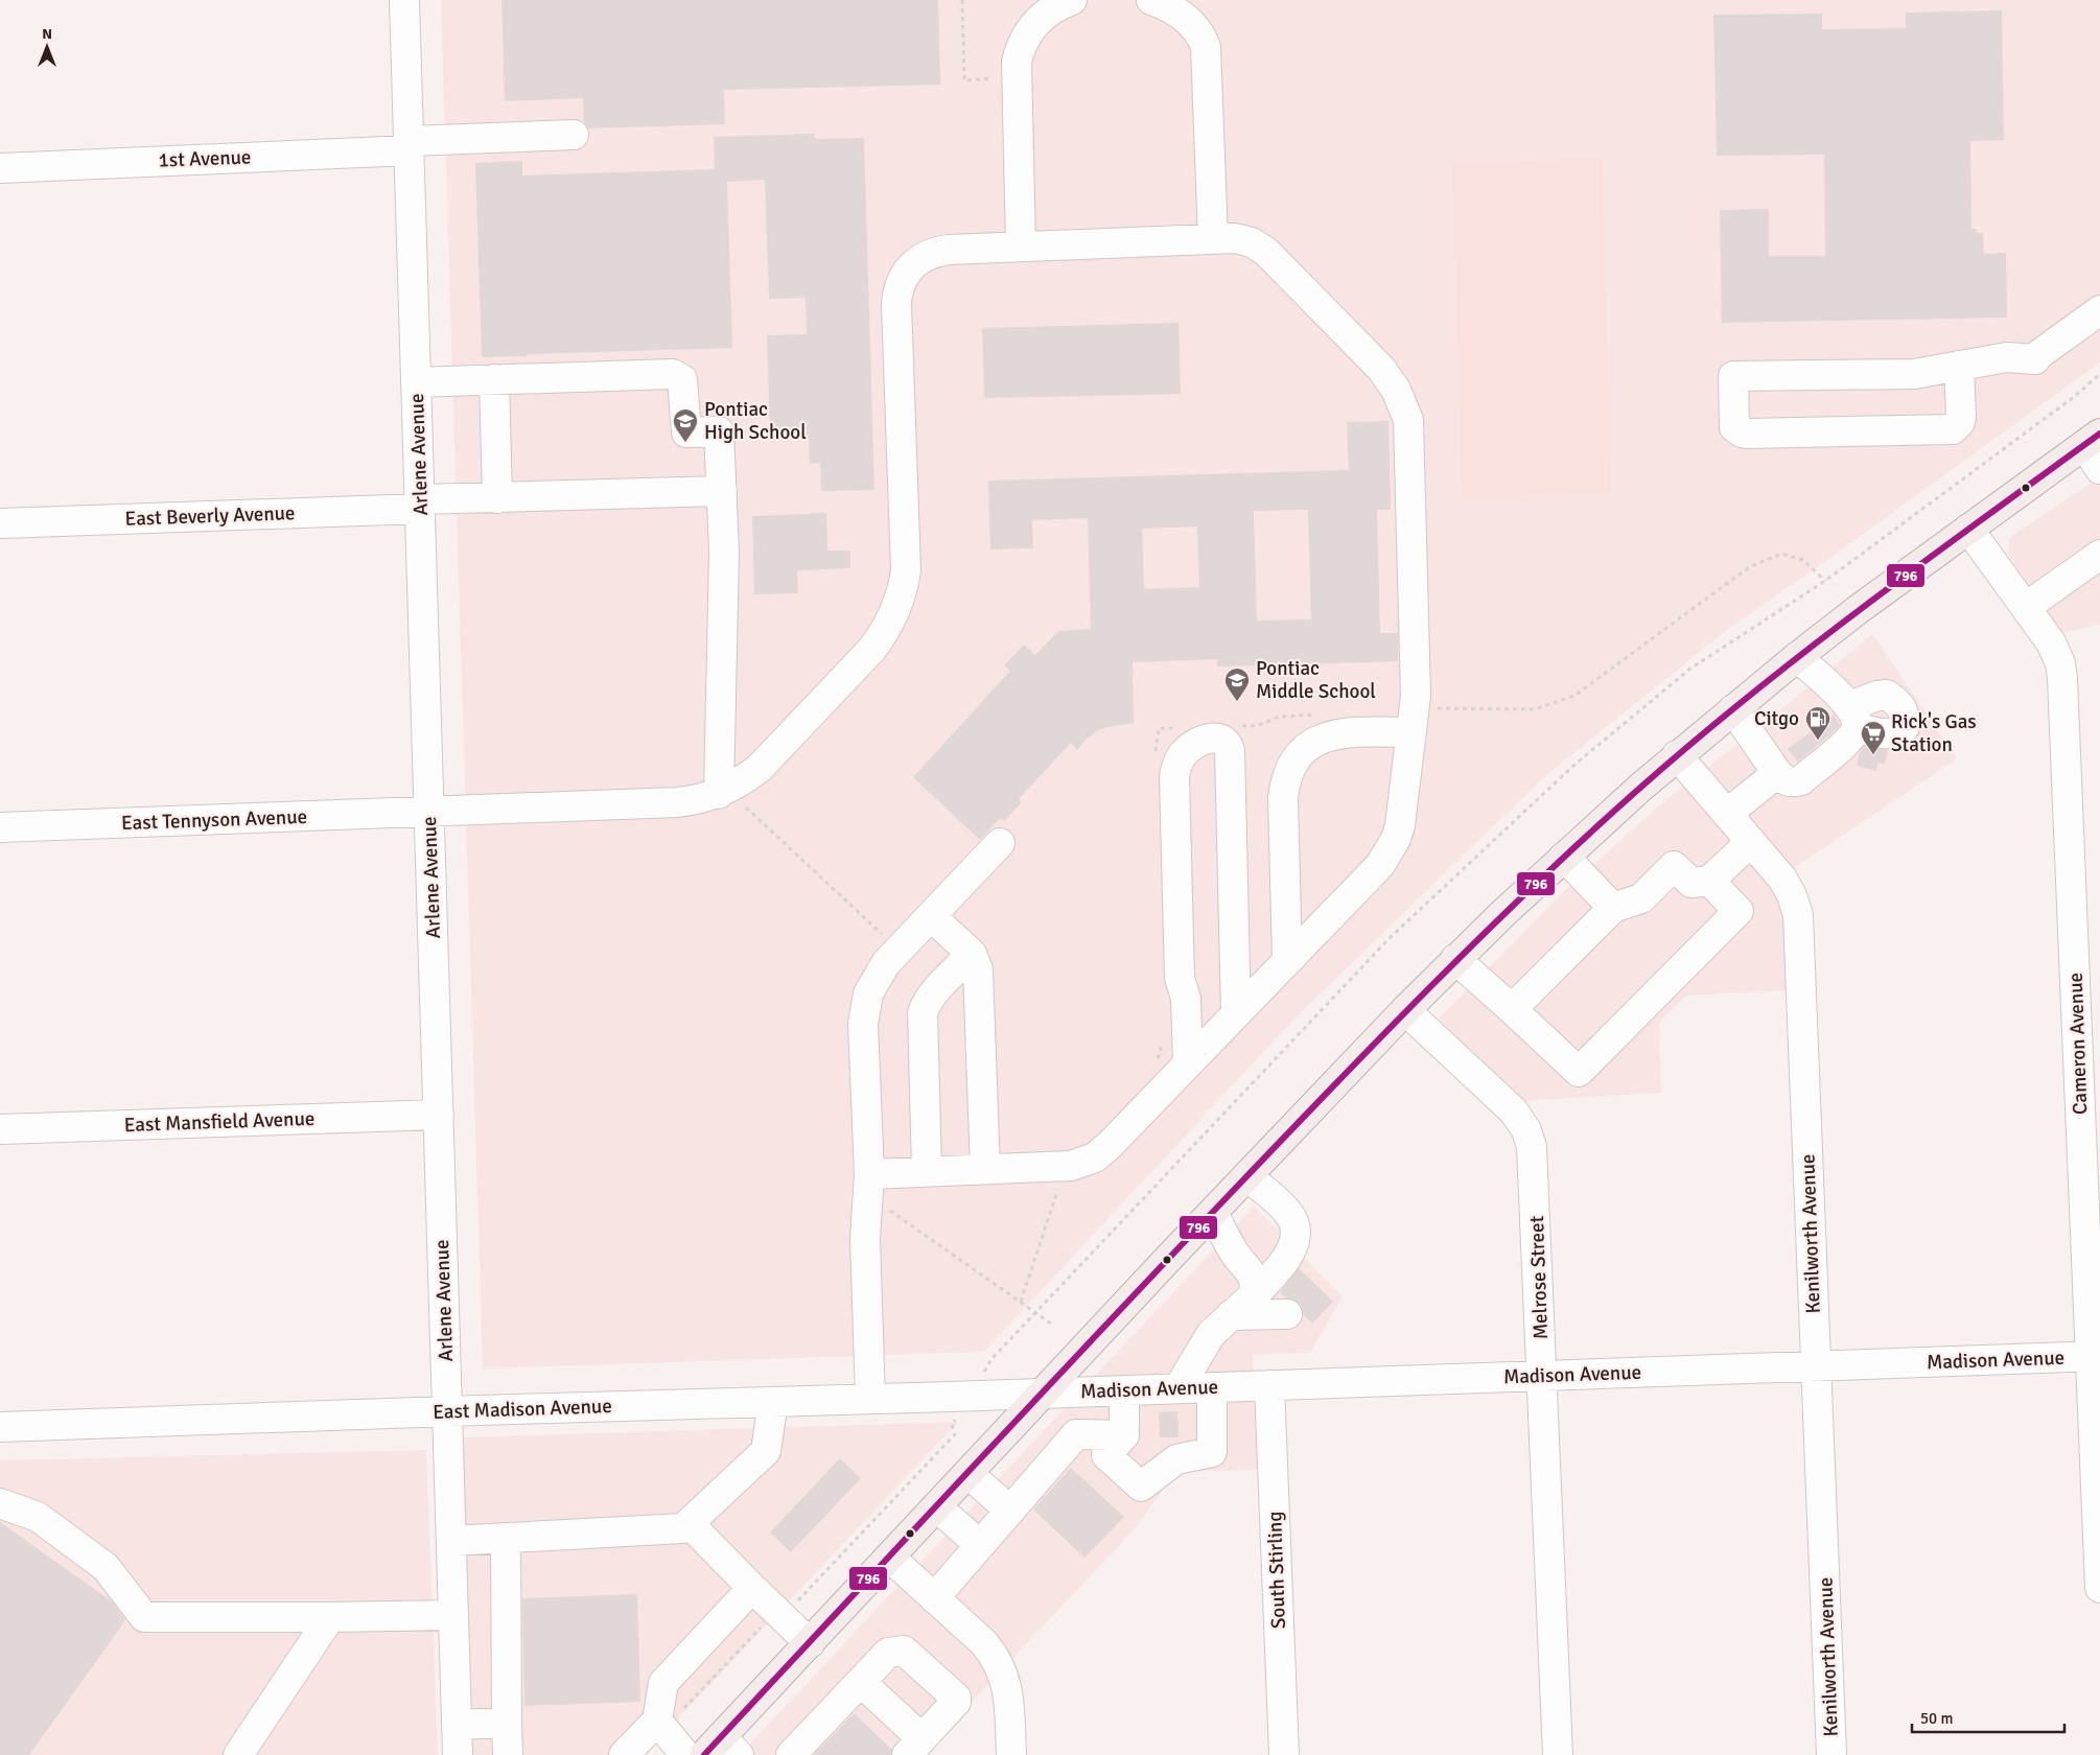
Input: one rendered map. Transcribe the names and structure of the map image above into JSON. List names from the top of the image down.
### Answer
{
  "streets": {
    "street": [
      "1st Avenue",
      "Arlene Avenue",
      "East Beverly Avenue",
      "East Tennyson Avenue",
      "Cameron Avenue",
      "East Mansfield Avenue",
      "Kenilworth Avenue",
      "Melrose Street",
      "Madison Avenue",
      "East Madison Avenue",
      "South Stirling"
    ]
  },
  "crossings": [
    ["1st Avenue", "Arlene Avenue"],
    ["Arlene Avenue", "East Beverly Avenue"],
    ["Arlene Avenue", "East Tennyson Avenue"],
    ["Arlene Avenue", "East Mansfield Avenue"],
    ["Arlene Avenue", "East Madison Avenue"],
    ["Cameron Avenue", "Madison Avenue"],
    ["Kenilworth Avenue", "Madison Avenue"],
    ["Melrose Street", "Madison Avenue"],
    ["Madison Avenue", "East Madison Avenue"],
    ["Madison Avenue", "South Stirling"]
  ],
  "places": {
    "school or university": ["Pontiac High School", "Pontiac Middle School"],
    "fuel station": ["Citgo"],
    "supermarket": ["Rick's Gas Station"]
  },
  "lines": ["transit line 796"],
  "scale_bar": "50 m",
  "north": "top"
}
